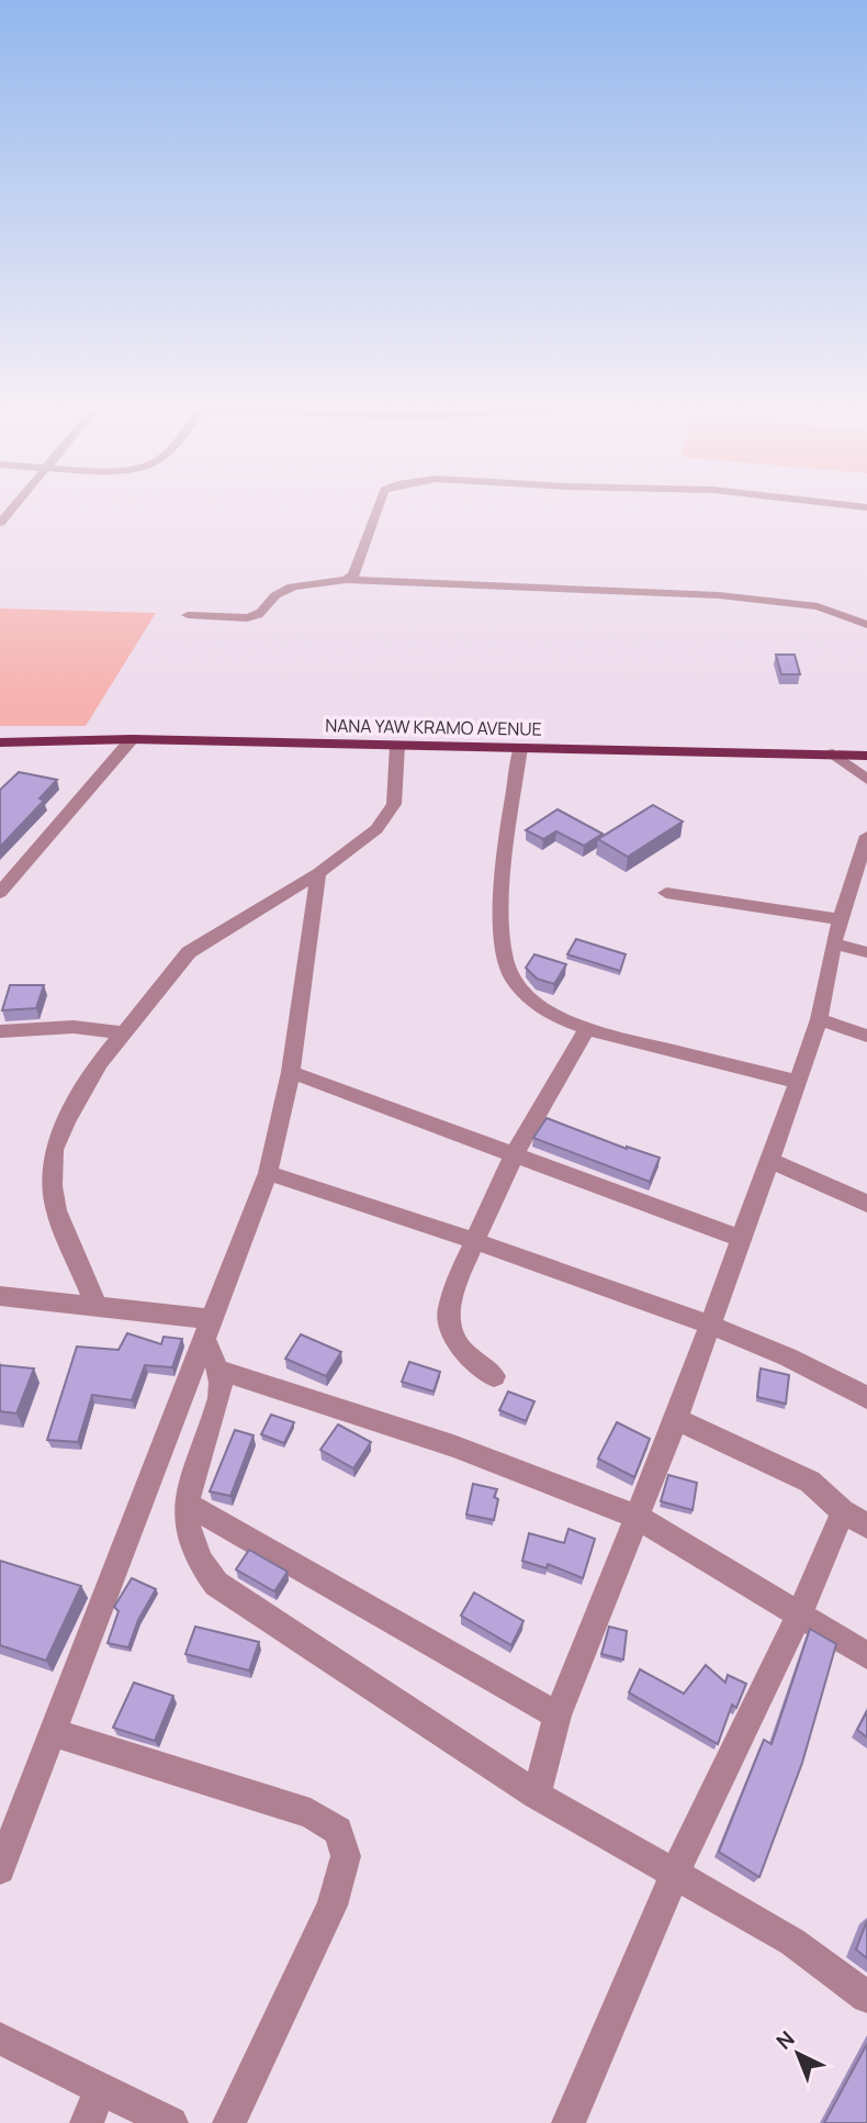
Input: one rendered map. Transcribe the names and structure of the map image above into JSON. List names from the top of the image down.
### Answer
{
  "streets": {
    "main road": ["NANA YAW KRAMO AVENUE"]
  },
  "north": "top left"
}
